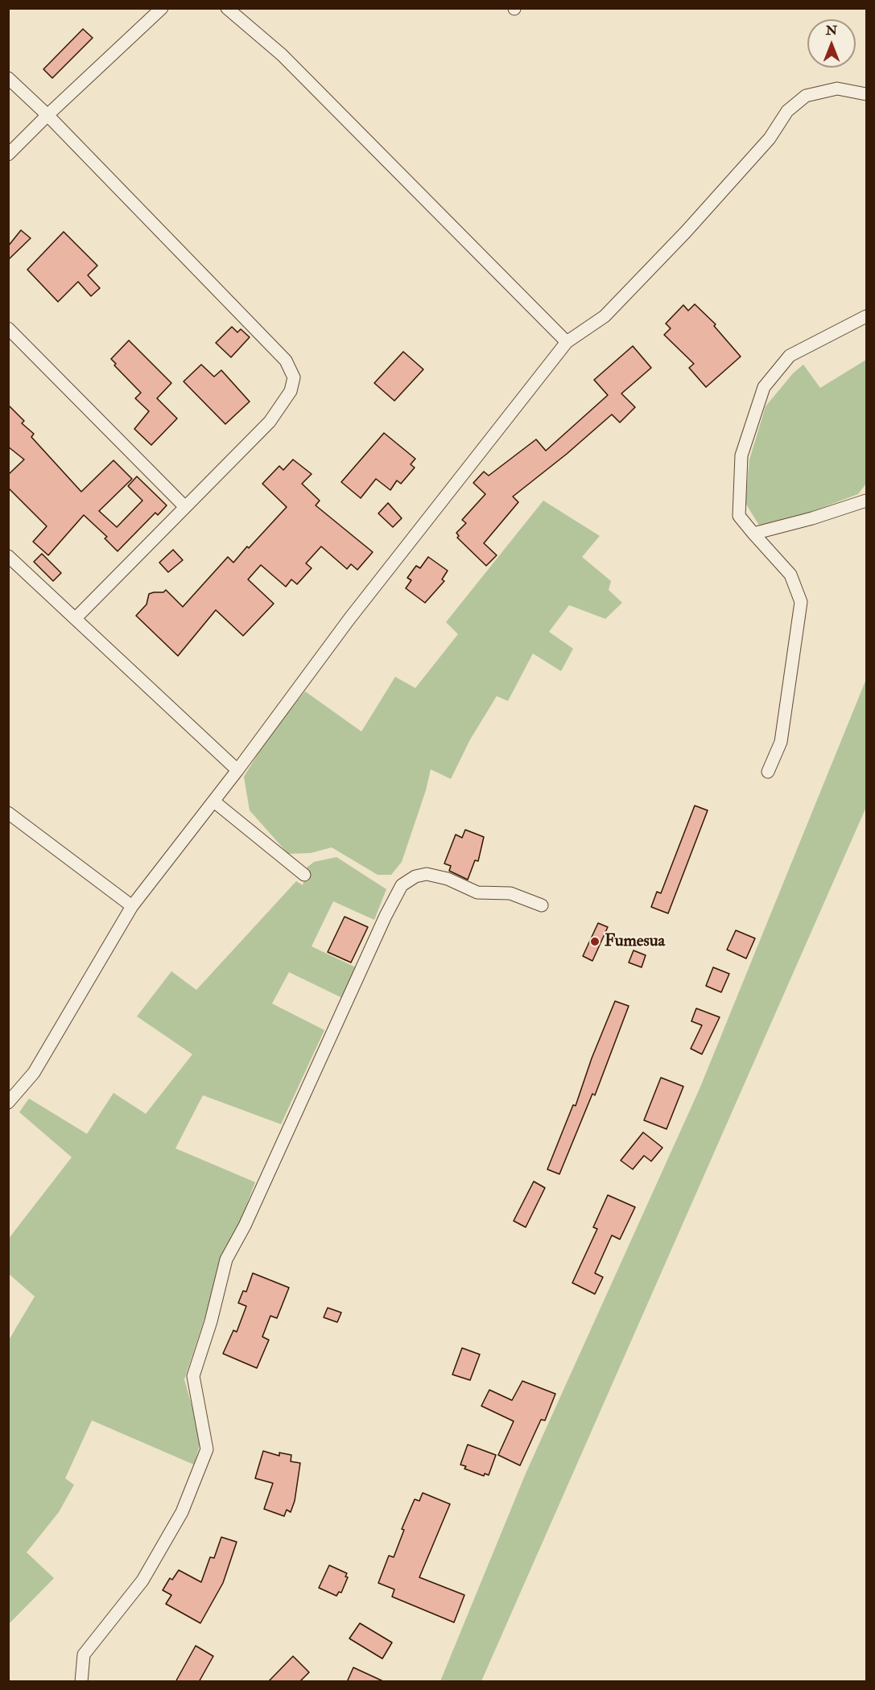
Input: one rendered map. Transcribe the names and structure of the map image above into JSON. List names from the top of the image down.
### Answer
{
  "places": ["Fumesua"],
  "north": "top"
}
